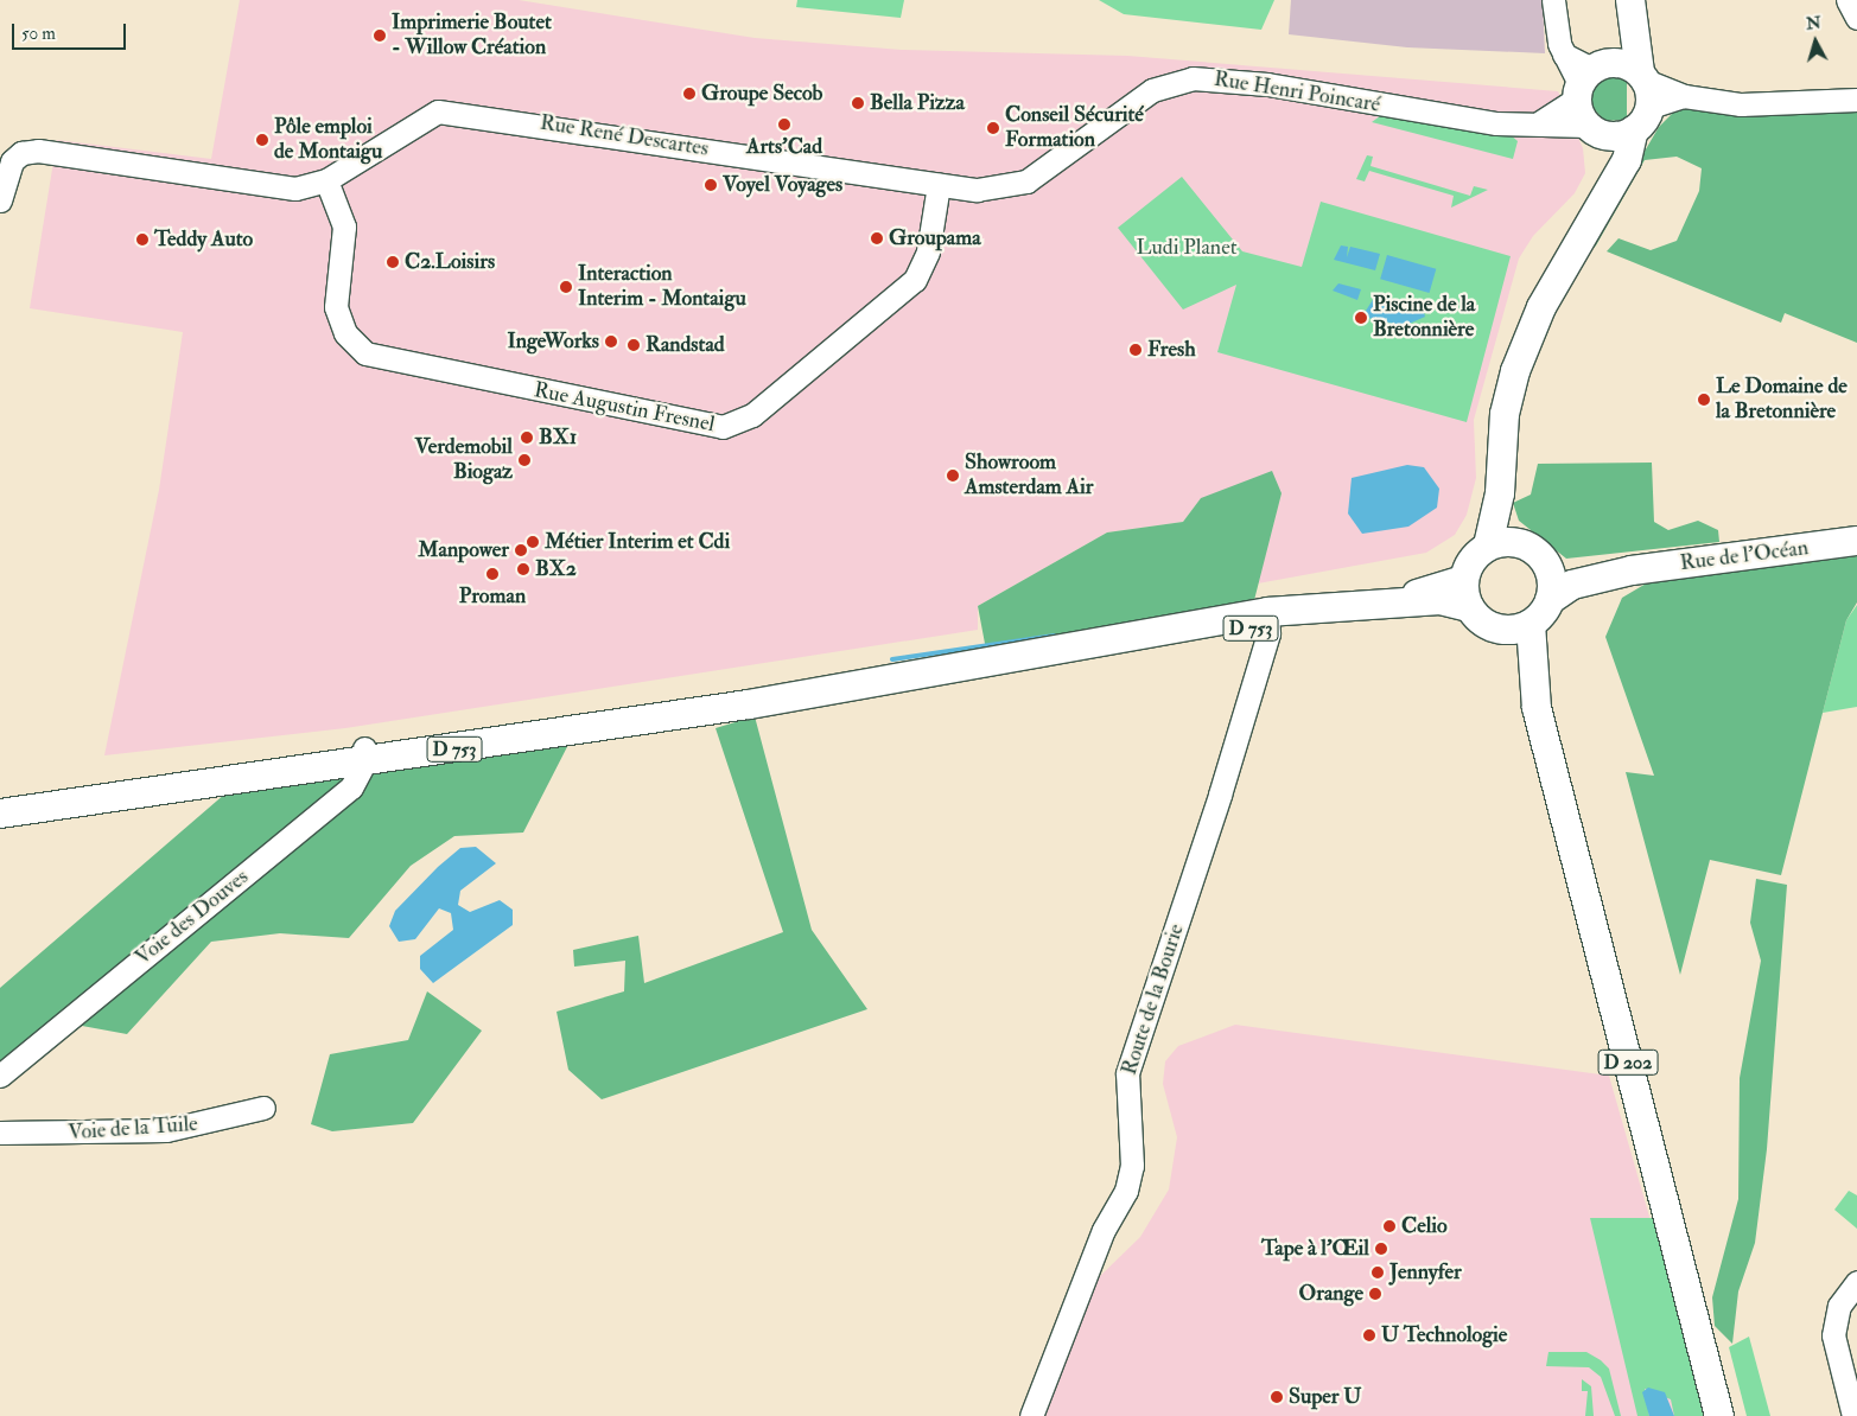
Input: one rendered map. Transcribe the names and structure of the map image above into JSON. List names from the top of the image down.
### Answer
{
  "streets": {
    "main road": ["Rue de l'Océan", "D 753", "D 202"],
    "street": [
      "Rue Henri Poincaré",
      "Rue René Descartes",
      "Rue Augustin Fresnel",
      "Voie des Douves",
      "Route de la Bourie",
      "Voie de la Tuile"
    ]
  },
  "crossings": [
    ["Rue Henri Poincaré", "Rue René Descartes"],
    ["Rue Henri Poincaré", "Rue Augustin Fresnel"],
    ["Rue René Descartes", "Rue Augustin Fresnel"],
    ["Rue de l'Océan", "D 753"],
    ["Rue de l'Océan", "D 202"],
    ["D 753", "Voie des Douves"],
    ["D 753", "Route de la Bourie"],
    ["D 753", "D 202"]
  ],
  "parks": ["Ludi Planet"],
  "places": [
    "Imprimerie Boutet - Willow Création",
    "Groupe Secob",
    "Bella Pizza",
    "Arts'Cad",
    "Conseil Sécurité Formation",
    "Pôle emploi de Montaigu",
    "Voyel Voyages",
    "Groupama",
    "Teddy Auto",
    "C2.Loisirs",
    "Interaction Interim - Montaigu",
    "Piscine de la Bretonnière",
    "IngeWorks",
    "Randstad",
    "Fresh",
    "Le Domaine de la Bretonnière",
    "BX1",
    "Verdemobil Biogaz",
    "Showroom Amsterdam Air",
    "Métier Interim et Cdi",
    "Manpower",
    "BX2",
    "Proman",
    "Celio",
    "Tape à l'Œil",
    "Jennyfer",
    "Orange",
    "U Technologie",
    "Super U"
  ],
  "scale_bar": "50 m",
  "north": "top"
}
